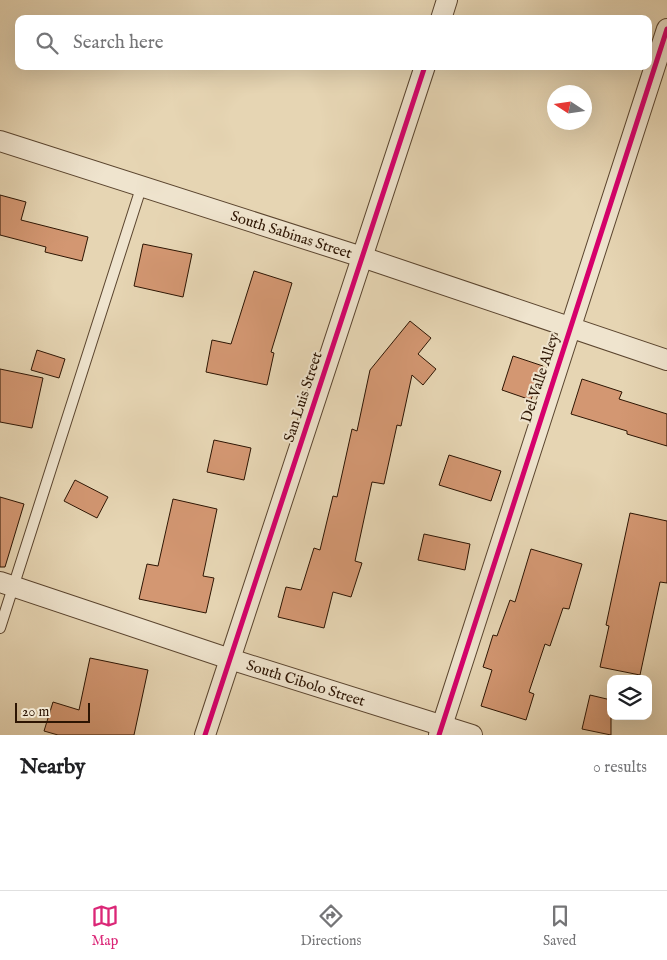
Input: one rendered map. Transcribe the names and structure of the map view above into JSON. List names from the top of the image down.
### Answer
{
  "streets": {
    "street": [
      "South Sabinas Street",
      "Del Valle Alley",
      "San Luis Street",
      "South Cibolo Street"
    ]
  },
  "crossings": [
    ["South Sabinas Street", "Del Valle Alley"],
    ["South Sabinas Street", "San Luis Street"],
    ["Del Valle Alley", "South Cibolo Street"],
    ["San Luis Street", "South Cibolo Street"]
  ],
  "scale_bar": "20 m",
  "north": "left",
  "page": {
    "search": "Search here",
    "scale": "20 m",
    "heading": ["Nearby", "0 results"],
    "nav": ["Map", "Directions", "Saved"]
  }
}
